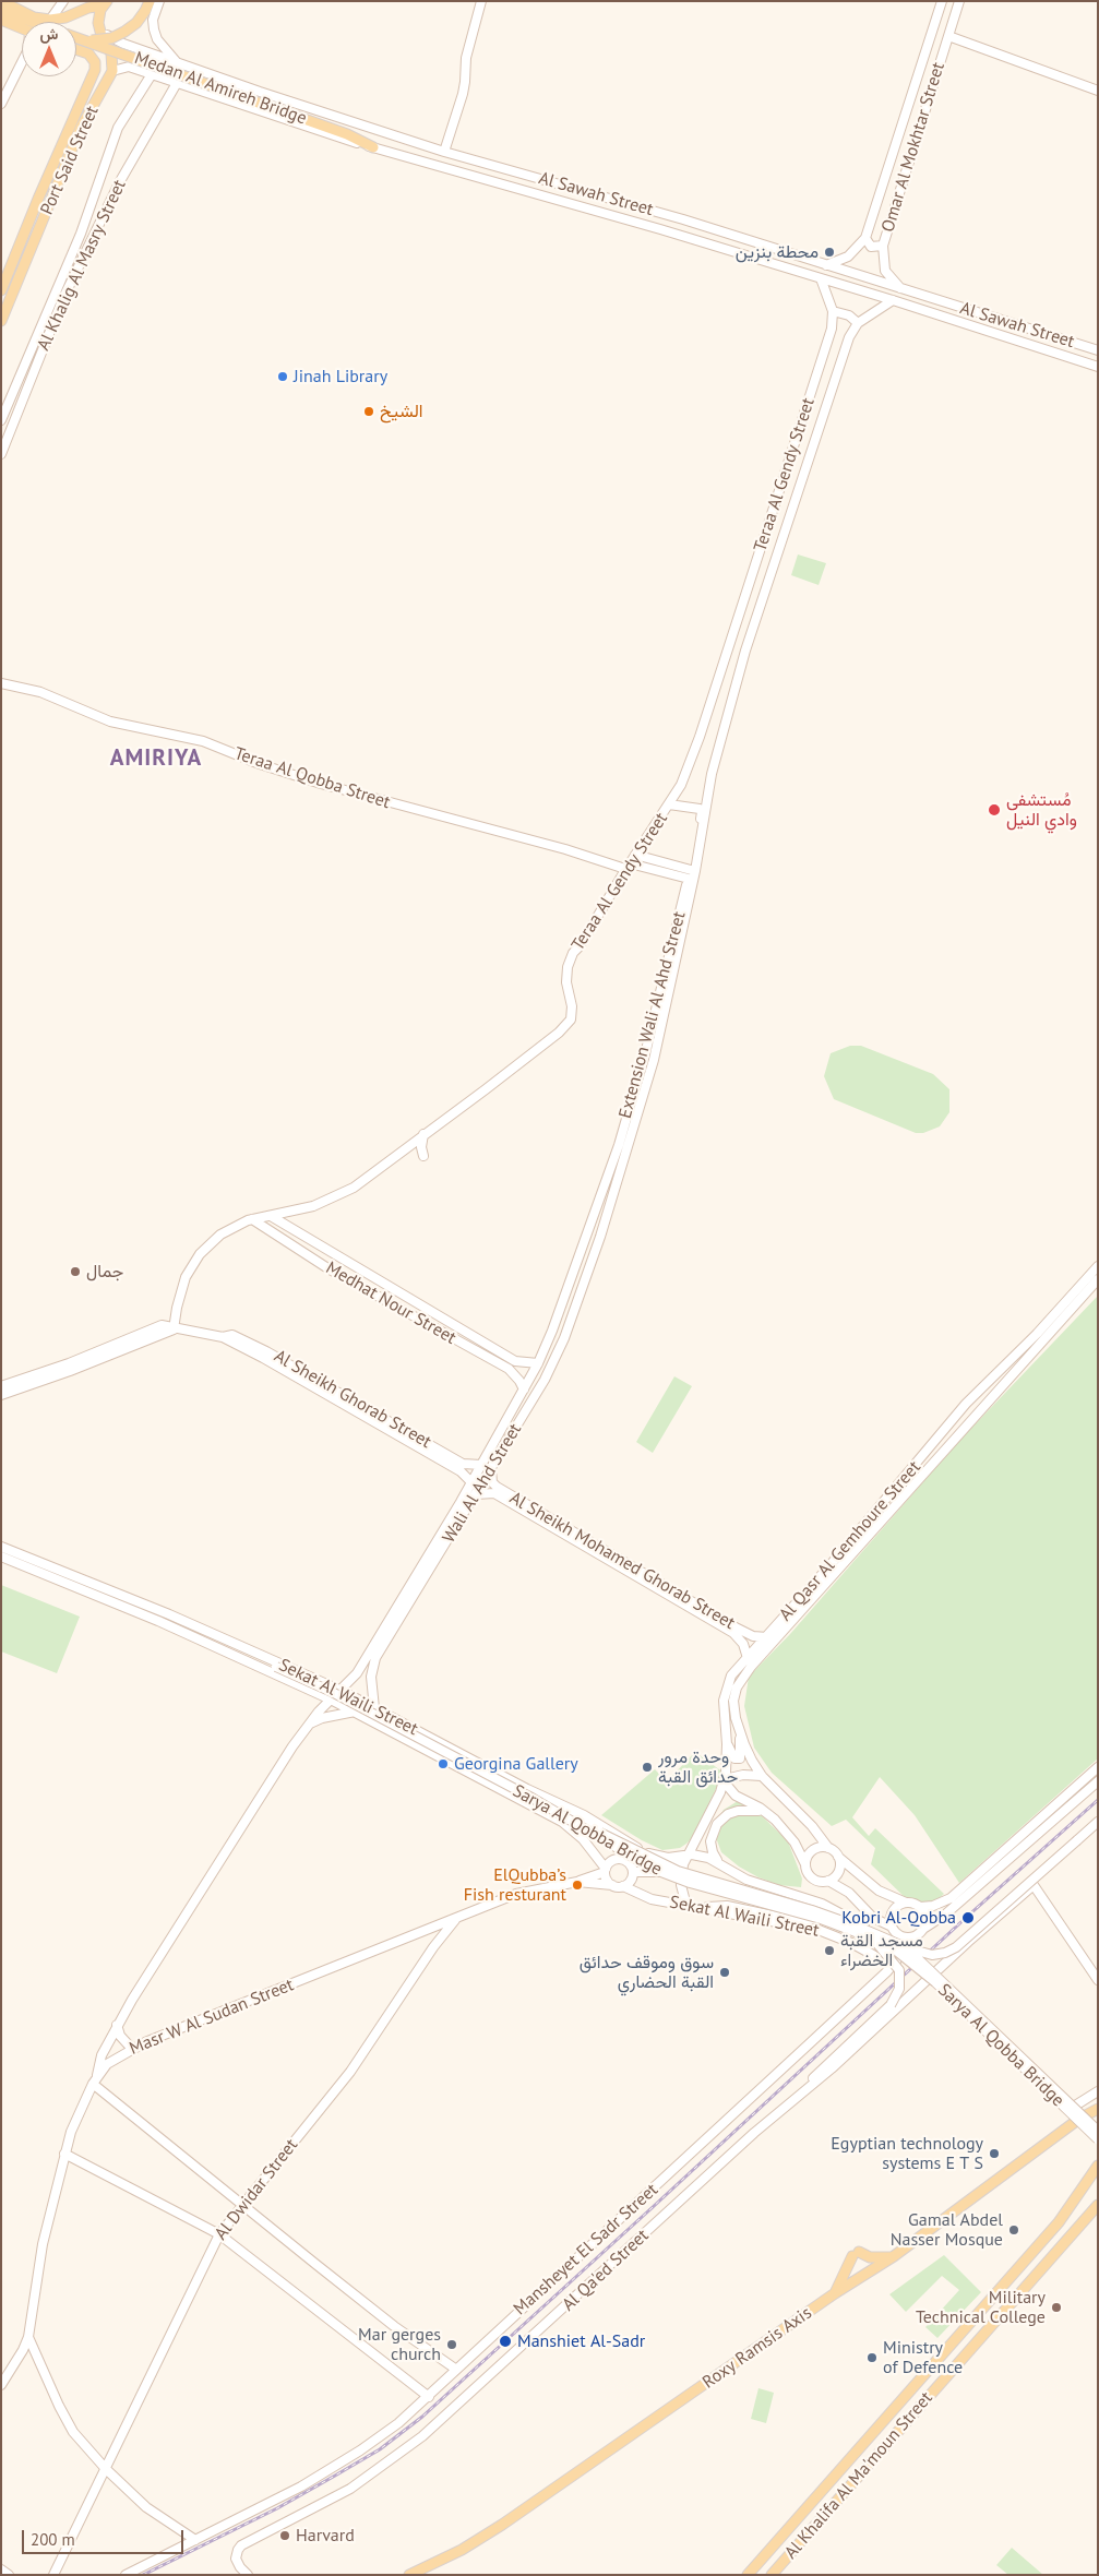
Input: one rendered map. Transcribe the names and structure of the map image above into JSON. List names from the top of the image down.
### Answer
{
  "streets": {
    "main road": [
      "Medan Al Amireh Bridge",
      "Omar Al Mokhtar Street",
      "Port Said Street",
      "Al Sawah Street",
      "Al Khalig Al Masry Street",
      "Teraa Al Gendy Street",
      "Teraa Al Qobba Street",
      "Extension Wali Al Ahd Street",
      "Medhat Nour Street",
      "Al Sheikh Ghorab Street",
      "Wali Al Ahd Street",
      "Al Qasr Al Gemhoure Street",
      "Al Sheikh Mohamed Ghorab Street",
      "Sekat Al Waili Street",
      "Sarya Al Qobba Bridge",
      "Masr W Al Sudan Street",
      "Al Dwidar Street",
      "Mansheyet El Sadr Street",
      "Al Qa'ed Street",
      "Roxy Ramsis Axis",
      "Al Khalifa Al Ma'moun Street"
    ]
  },
  "crossings": [
    ["Medan Al Amireh Bridge", "Al Sawah Street"],
    ["Omar Al Mokhtar Street", "Al Sawah Street"],
    ["Al Sawah Street", "Al Khalig Al Masry Street"],
    ["Al Sawah Street", "Teraa Al Gendy Street"],
    ["Teraa Al Gendy Street", "Teraa Al Qobba Street"],
    ["Teraa Al Gendy Street", "Extension Wali Al Ahd Street"],
    ["Teraa Al Gendy Street", "Medhat Nour Street"],
    ["Teraa Al Gendy Street", "Al Sheikh Ghorab Street"],
    ["Teraa Al Qobba Street", "Extension Wali Al Ahd Street"],
    ["Extension Wali Al Ahd Street", "Wali Al Ahd Street"],
    ["Medhat Nour Street", "Wali Al Ahd Street"],
    ["Al Sheikh Ghorab Street", "Wali Al Ahd Street"],
    ["Wali Al Ahd Street", "Al Sheikh Mohamed Ghorab Street"],
    ["Wali Al Ahd Street", "Sekat Al Waili Street"],
    ["Al Qasr Al Gemhoure Street", "Al Sheikh Mohamed Ghorab Street"],
    ["Al Qasr Al Gemhoure Street", "Sekat Al Waili Street"],
    ["Sekat Al Waili Street", "Sarya Al Qobba Bridge"],
    ["Sekat Al Waili Street", "Masr W Al Sudan Street"],
    ["Sekat Al Waili Street", "Mansheyet El Sadr Street"],
    ["Masr W Al Sudan Street", "Al Dwidar Street"]
  ],
  "districts": ["AMIRIYA"],
  "places": [
    "محطة بنزين",
    "Jinah Library",
    "الشيخ",
    "مُستشفى وادي النيل",
    "جمال",
    "Georgina Gallery",
    "وحدة مرور حدائق القبة",
    "ElQubba’s Fish resturant",
    "Kobri Al-Qobba",
    "مسجد القبة الخضراء",
    "سوق وموقف حدائق القبة الحضاري",
    "Egyptian technology systems E T S",
    "Gamal Abdel Nasser Mosque",
    "Military Technical College",
    "Manshiet Al-Sadr",
    "Mar gerges church",
    "Ministry of Defence",
    "Harvard"
  ],
  "scale_bar": "200 m",
  "north": "top"
}
